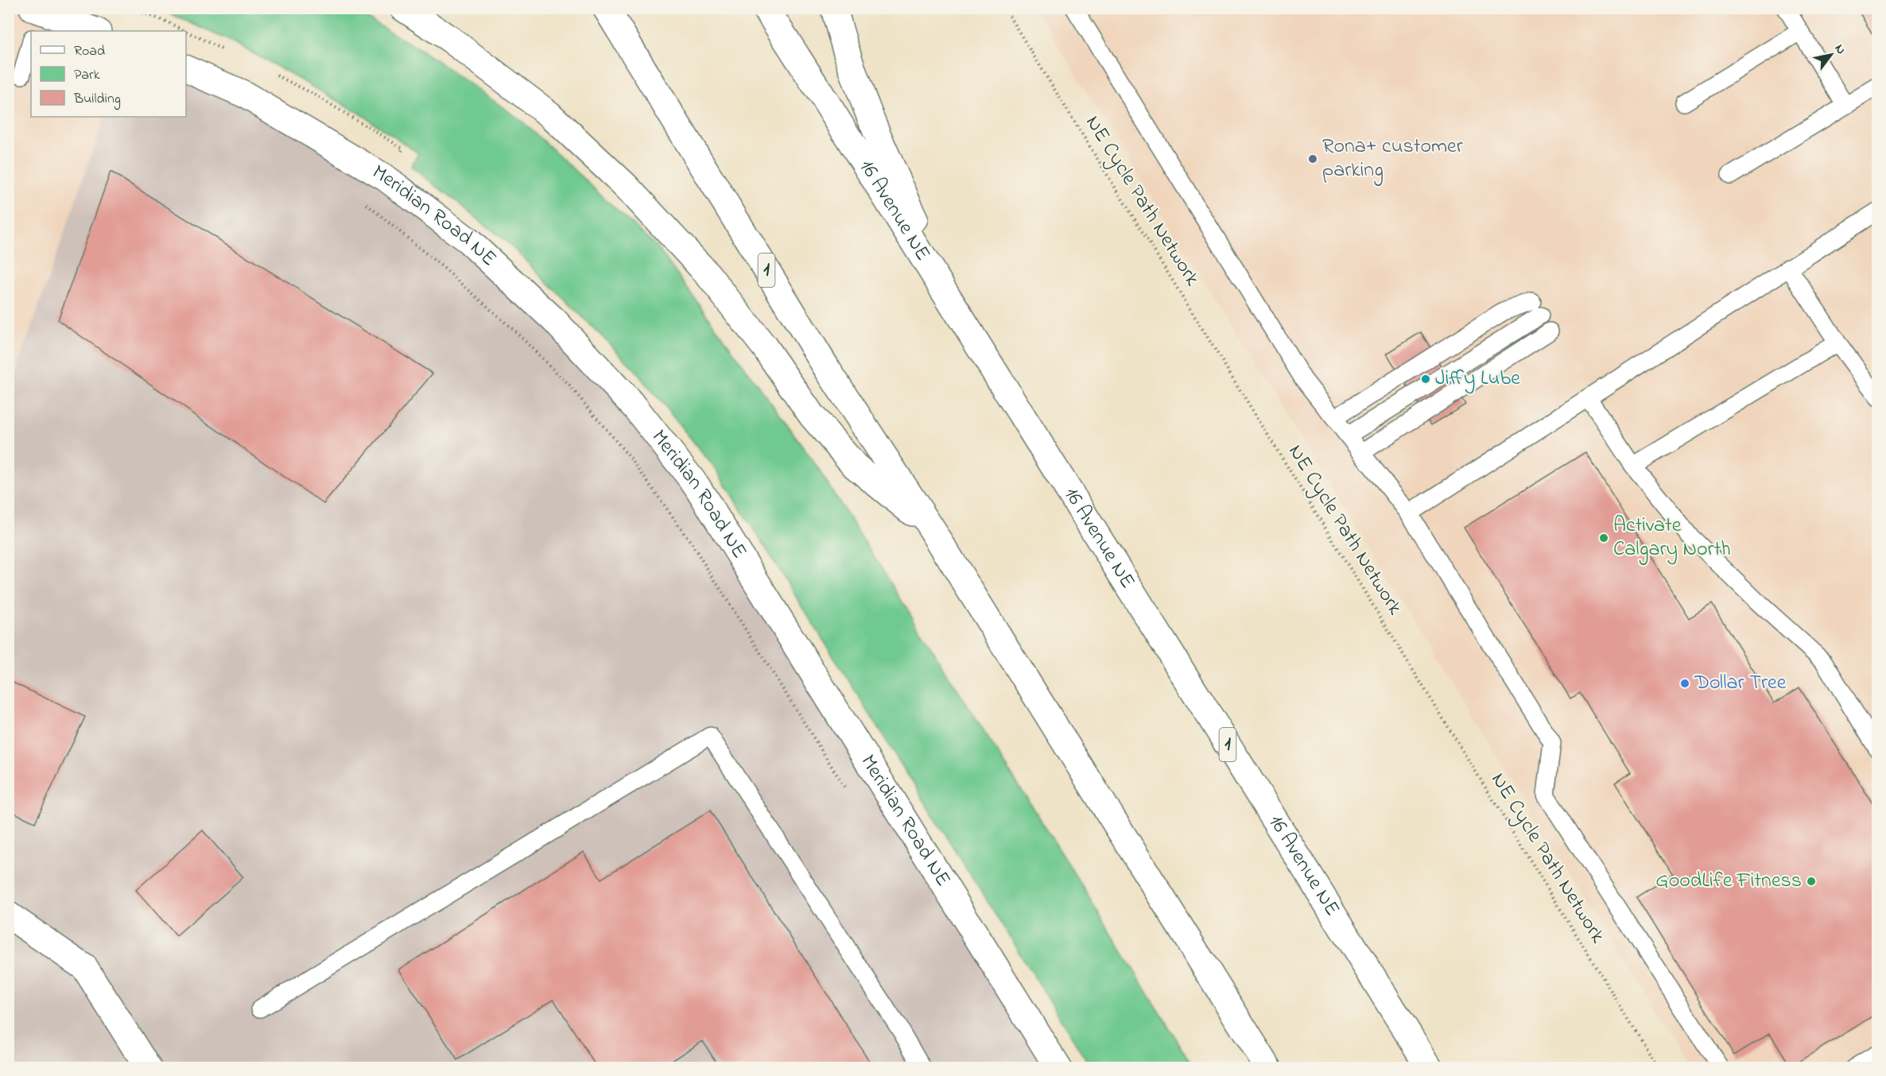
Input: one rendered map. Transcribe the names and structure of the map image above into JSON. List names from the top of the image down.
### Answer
{
  "streets": {
    "main road": ["16 Avenue NE", "Meridian Road NE", "1"],
    "path": ["NE Cycle Path Network"]
  },
  "places": [
    "Rona+ customer parking",
    "Jiffy Lube",
    "Activate Calgary North",
    "Dollar Tree",
    "GoodLife Fitness"
  ],
  "legend": ["Road", "Park", "Building"],
  "north": "top right"
}
